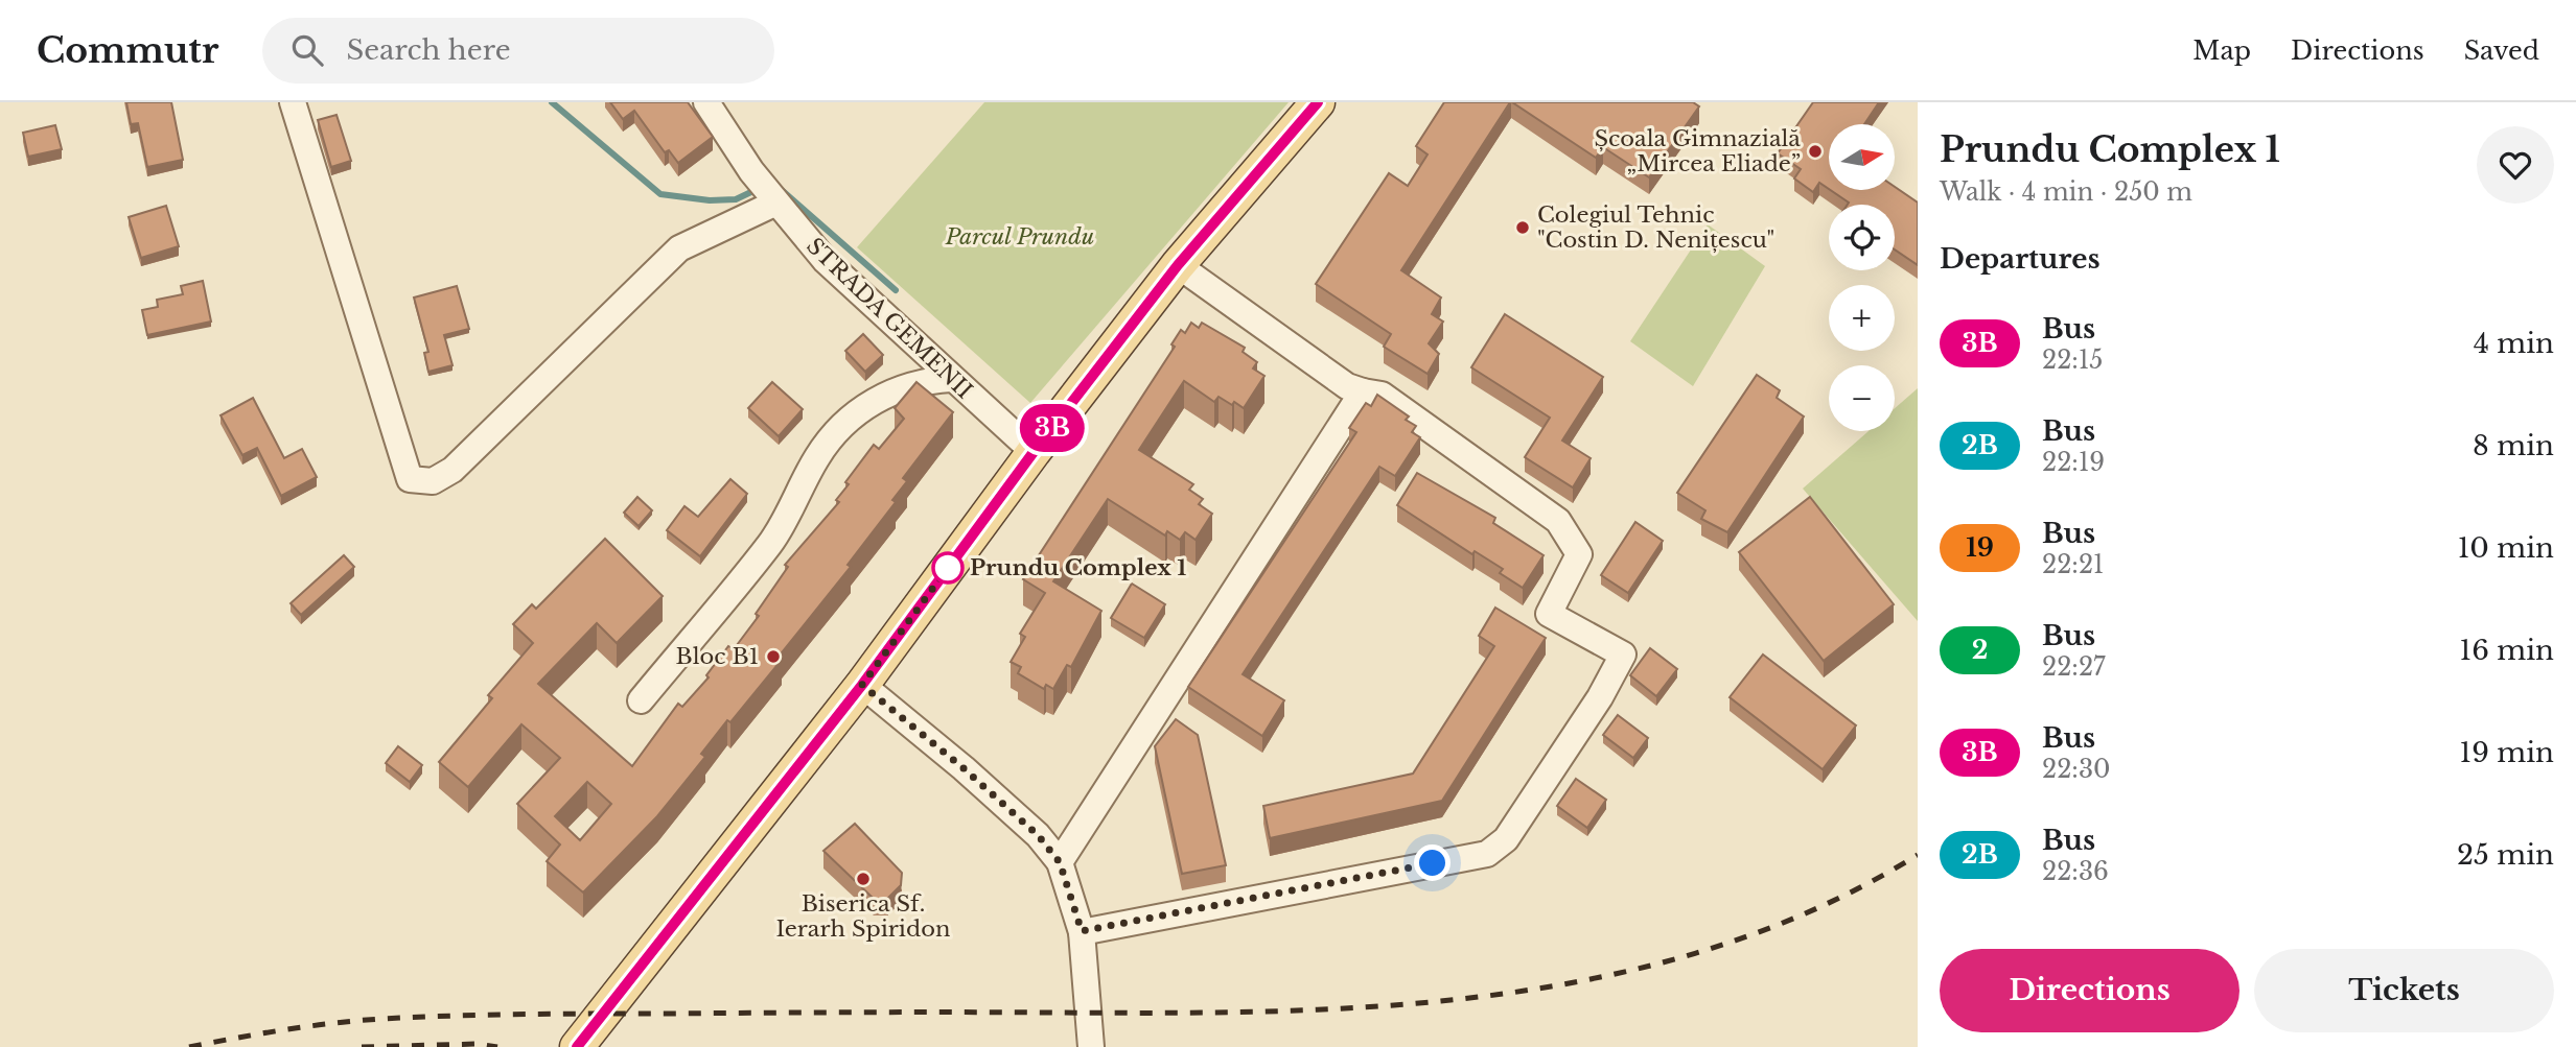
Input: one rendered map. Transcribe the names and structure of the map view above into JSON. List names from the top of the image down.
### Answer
{
  "streets": {
    "street": ["STRADA GEMENII"]
  },
  "parks": ["Parcul Prundu"],
  "places": [
    "Școala Gimnazială „Mircea Eliade”",
    "Colegiul Tehnic \"Costin D. Nenițescu\"",
    "Prundu Complex 1",
    "Bloc B1",
    "Biserica Sf. Ierarh Spiridon"
  ],
  "lines": ["bus line 3B"],
  "north": "right",
  "page": {
    "header": "Commutr",
    "search": "Search here",
    "nav": ["Map", "Directions", "Saved"],
    "on_map": "3B",
    "heading": [
      ["Prundu Complex 1", "Walk · 4 min · 250 m"],
      "Departures"
    ],
    "map_buttons": ["+", "−"],
    "list": [
      {
        "mark": "3B",
        "name": "Bus",
        "note": "22:15",
        "value": "4 min"
      },
      {
        "mark": "2B",
        "name": "Bus",
        "note": "22:19",
        "value": "8 min"
      },
      {
        "mark": "19",
        "name": "Bus",
        "note": "22:21",
        "value": "10 min"
      },
      {
        "mark": "2",
        "name": "Bus",
        "note": "22:27",
        "value": "16 min"
      },
      {
        "mark": "3B",
        "name": "Bus",
        "note": "22:30",
        "value": "19 min"
      },
      {
        "mark": "2B",
        "name": "Bus",
        "note": "22:36",
        "value": "25 min"
      }
    ],
    "buttons": ["Directions", "Tickets"]
  }
}
